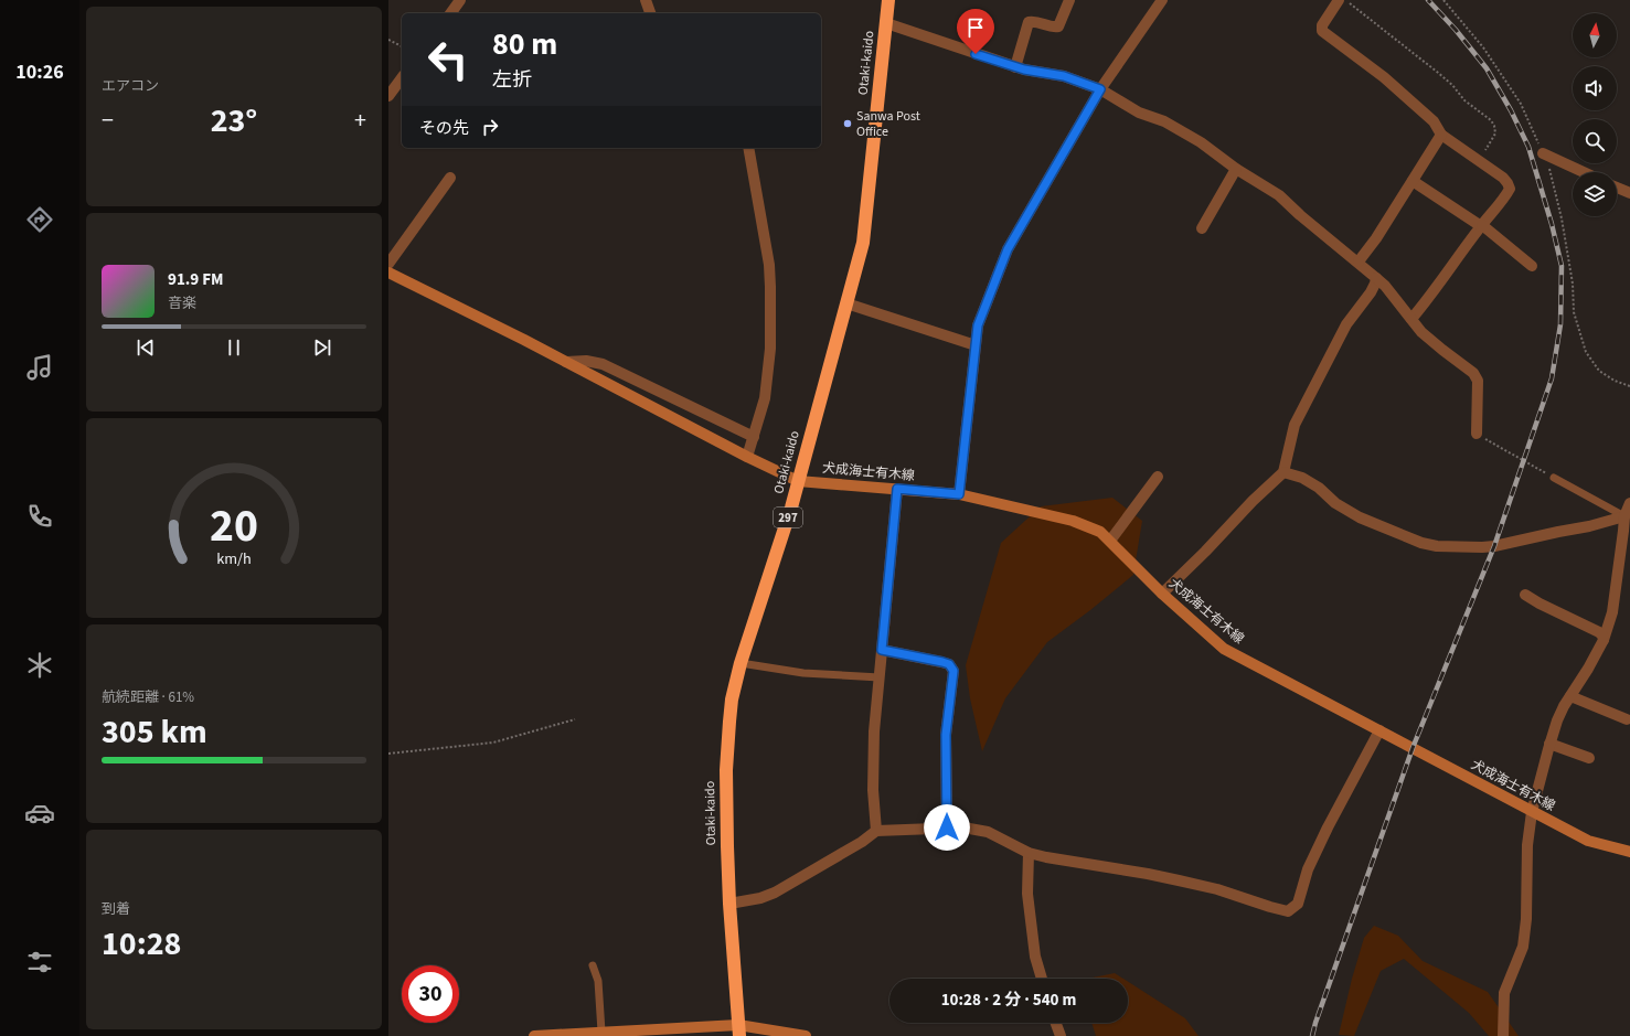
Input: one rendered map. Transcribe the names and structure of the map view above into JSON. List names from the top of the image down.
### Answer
{
  "streets": {
    "highway": ["Otaki-kaido", "297"],
    "main road": ["犬成海士有木線"]
  },
  "crossings": [
    ["Otaki-kaido", "犬成海士有木線"]
  ],
  "places": ["Sanwa Post Office"],
  "north": "top",
  "page": {
    "tabs": "10:26",
    "tile": [
      "エアコン",
      ["航続距離 · 61%", "305 km"],
      ["到着", "10:28"]
    ],
    "turn": ["80 m", "左折"],
    "heat": ["−", "23°", "+"],
    "then": "その先",
    "song": ["91.9 FM", "音楽"],
    "limit": "30",
    "trip": "10:28 · 2 分 · 540 m",
    "gauge": ["20", "km/h"]
  }
}
